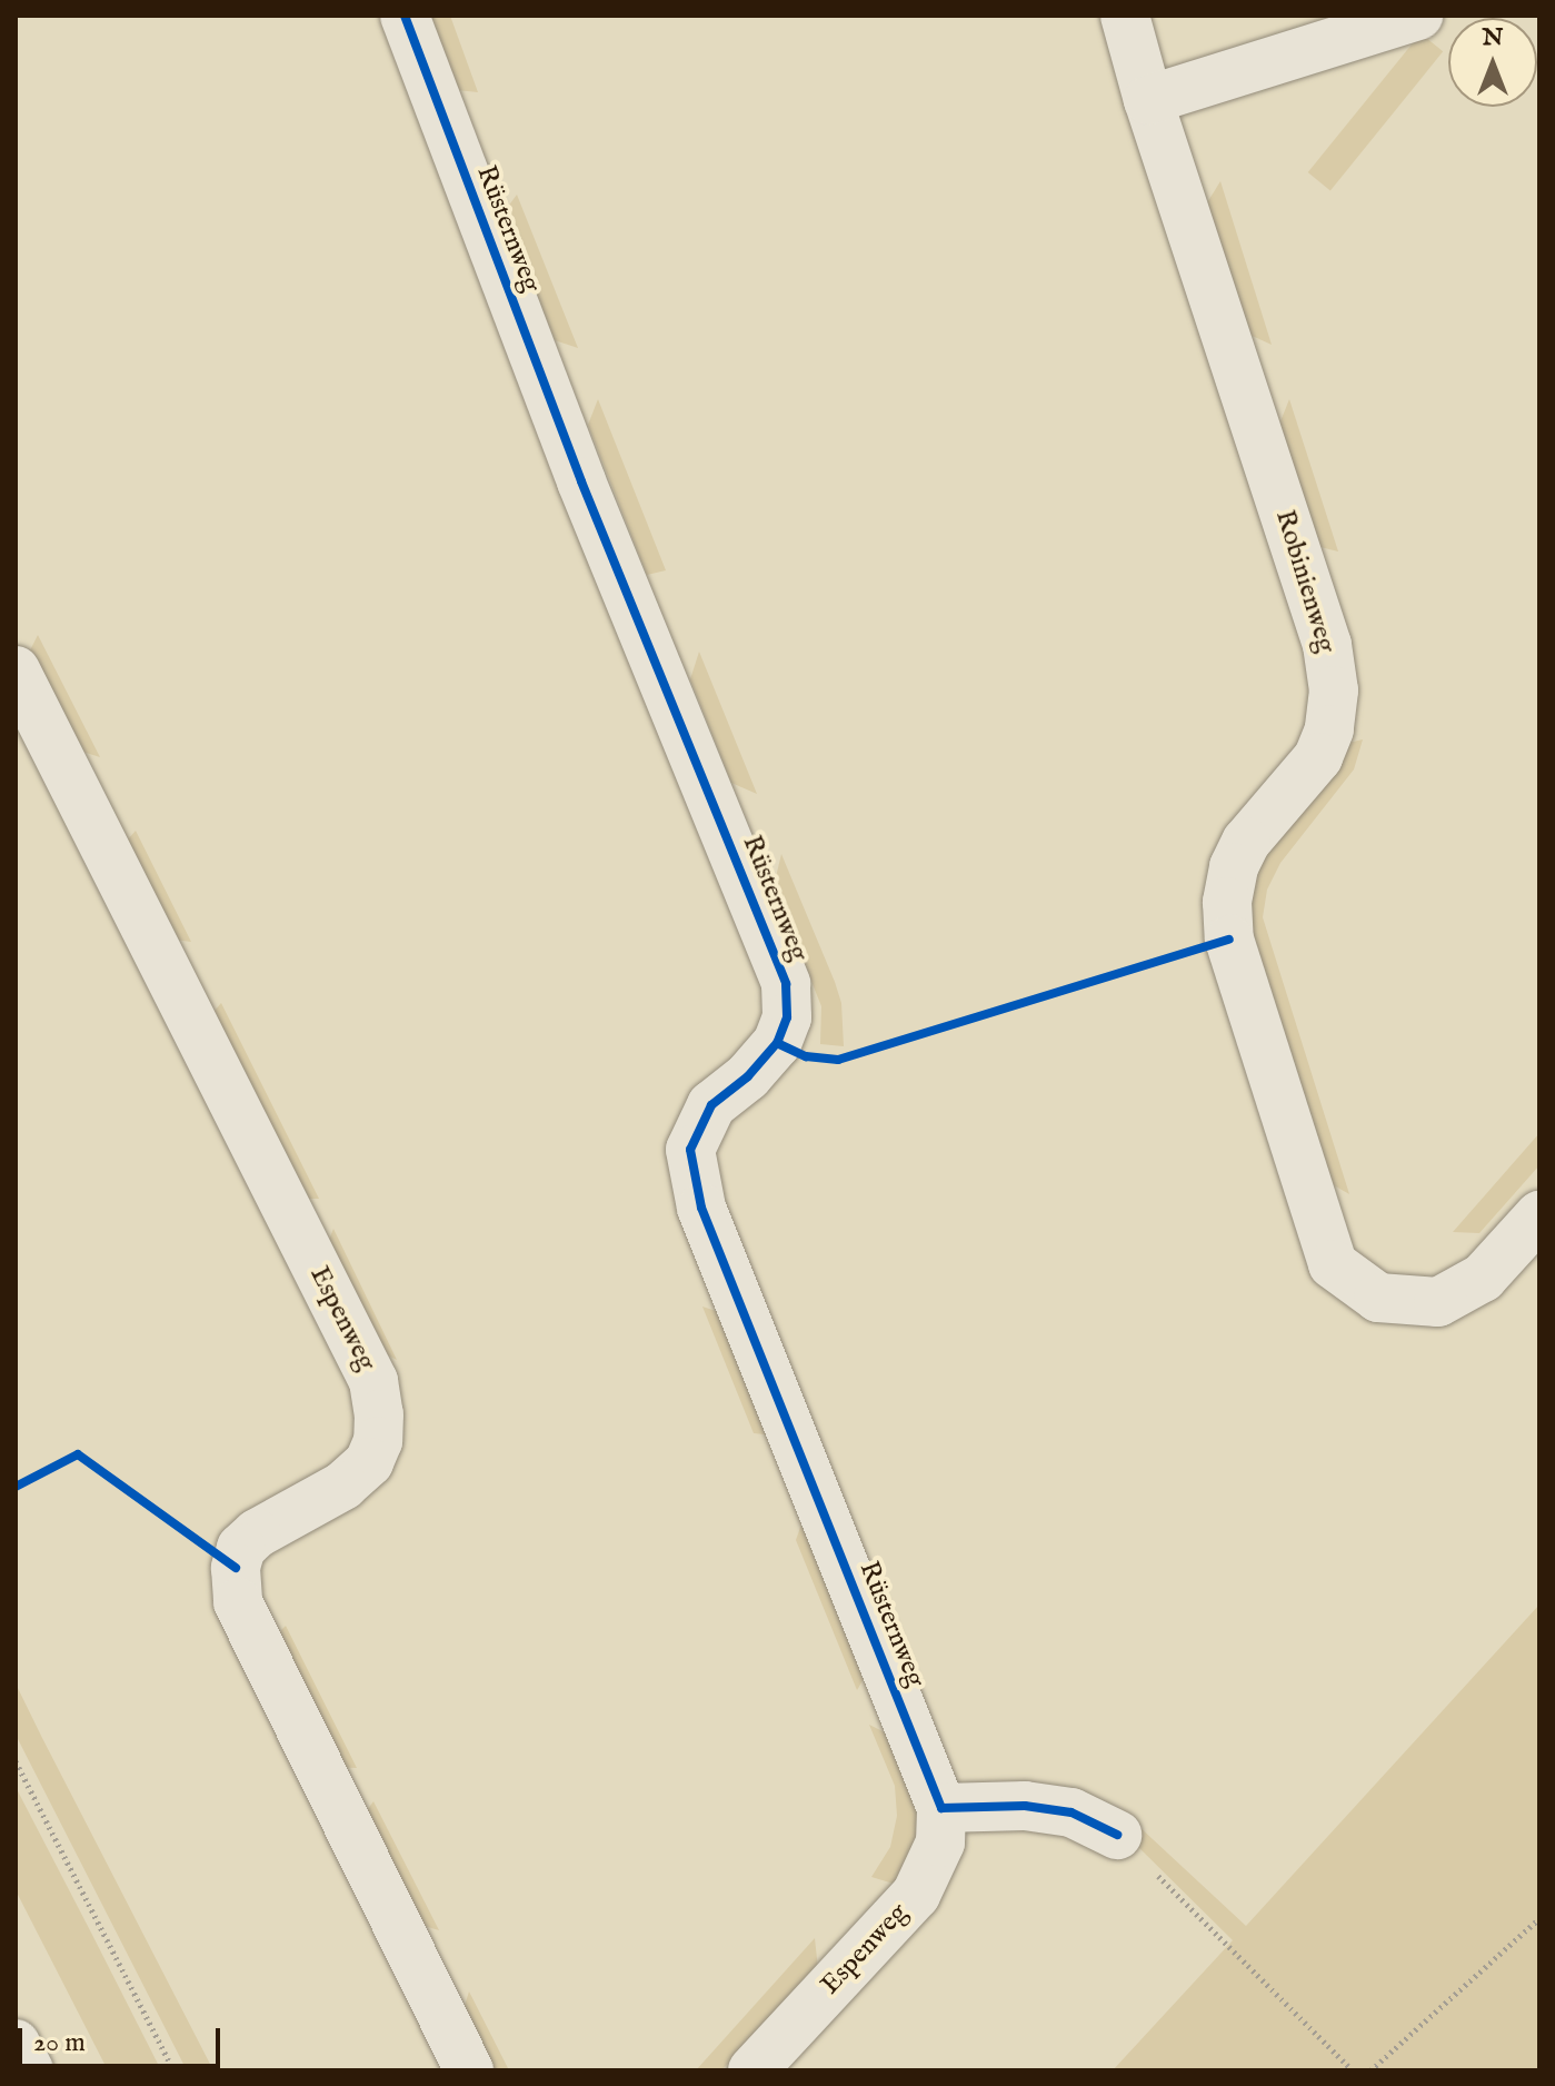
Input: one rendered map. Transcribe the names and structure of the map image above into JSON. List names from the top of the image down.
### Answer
{
  "streets": {
    "street": ["Rüsternweg", "Robinienweg", "Espenweg"]
  },
  "crossings": [
    ["Rüsternweg", "Espenweg"]
  ],
  "scale_bar": "20 m",
  "north": "top"
}
